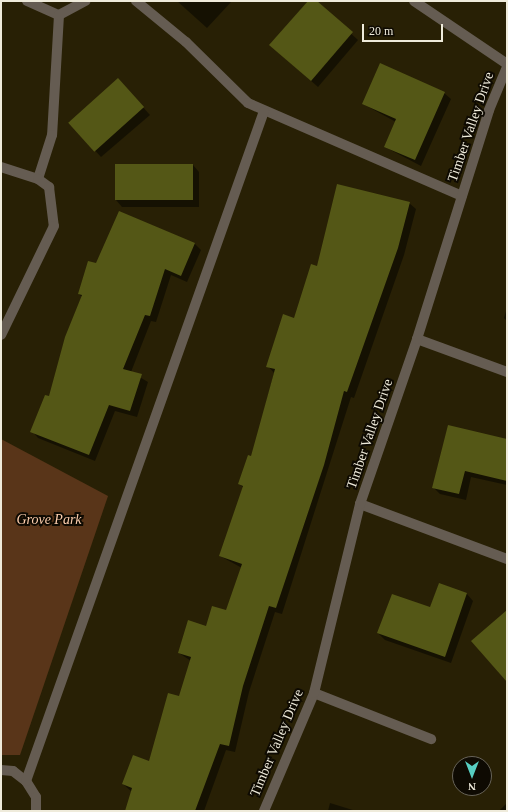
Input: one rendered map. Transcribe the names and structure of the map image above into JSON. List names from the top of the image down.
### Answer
{
  "streets": {
    "street": ["Timber Valley Drive"]
  },
  "parks": ["Grove Park"],
  "scale_bar": "20 m",
  "north": "bottom"
}
